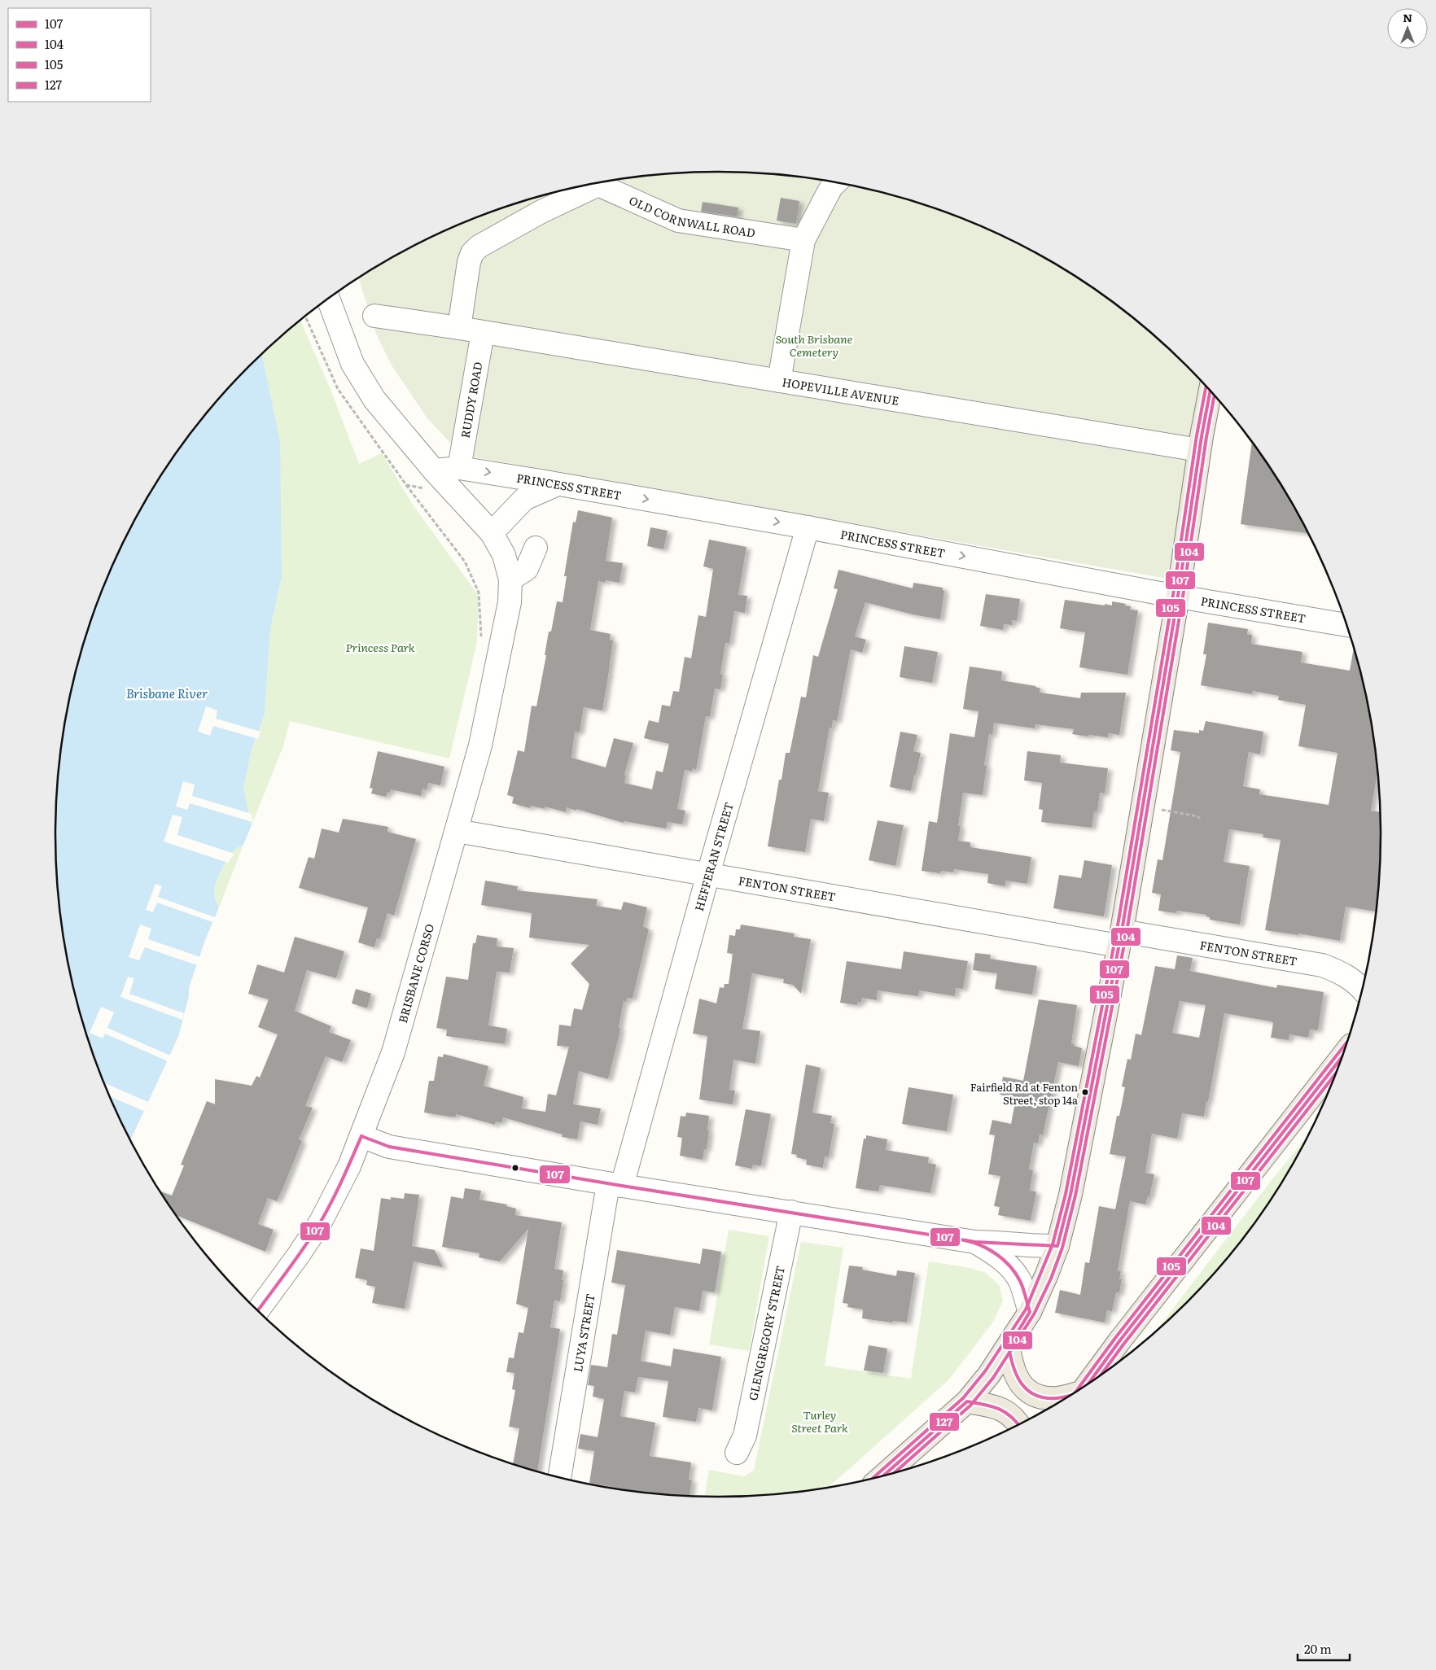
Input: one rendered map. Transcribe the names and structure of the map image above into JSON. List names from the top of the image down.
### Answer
{
  "streets": {
    "street": [
      "OLD CORNWALL ROAD",
      "HOPEVILLE AVENUE",
      "RUDDY ROAD",
      "PRINCESS STREET",
      "HEFFERAN STREET",
      "FENTON STREET",
      "BRISBANE CORSO",
      "GLENGREGORY STREET",
      "LUYA STREET"
    ]
  },
  "crossings": [
    ["HOPEVILLE AVENUE", "RUDDY ROAD"],
    ["RUDDY ROAD", "PRINCESS STREET"],
    ["PRINCESS STREET", "HEFFERAN STREET"],
    ["PRINCESS STREET", "BRISBANE CORSO"],
    ["HEFFERAN STREET", "FENTON STREET"],
    ["HEFFERAN STREET", "LUYA STREET"],
    ["FENTON STREET", "BRISBANE CORSO"]
  ],
  "one_way": ["PRINCESS STREET"],
  "water": ["Brisbane River"],
  "parks": ["South Brisbane Cemetery", "Princess Park", "Turley Street Park"],
  "places": ["Fairfield Rd at Fenton Street, stop 14a"],
  "lines": [
    "transit line 105",
    "transit line 107",
    "transit line 104",
    "transit line 127"
  ],
  "legend": [
    "107",
    "104",
    "105",
    "127"
  ],
  "scale_bar": "20 m",
  "north": "top"
}
